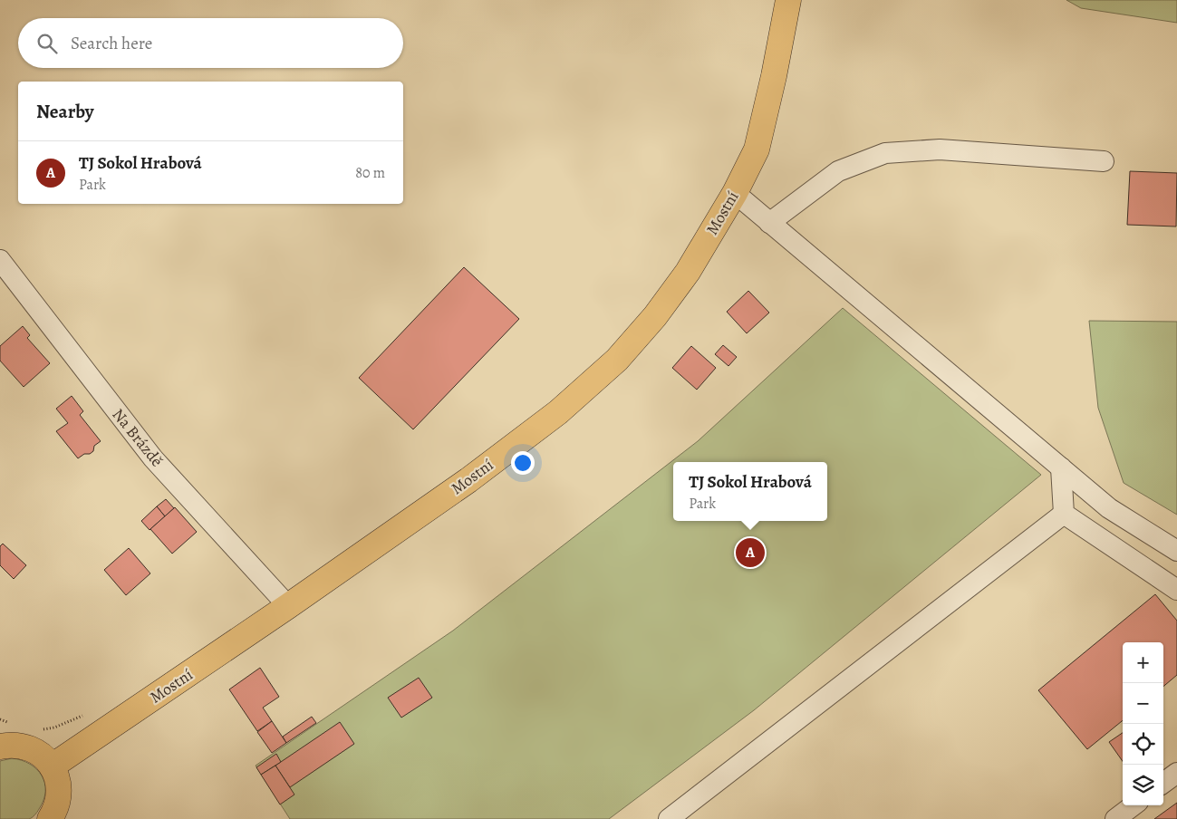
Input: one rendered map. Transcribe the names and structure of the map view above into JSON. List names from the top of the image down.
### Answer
{
  "streets": {
    "main road": ["Mostní"],
    "street": ["Na Brázdě"]
  },
  "crossings": [
    ["Mostní", "Na Brázdě"]
  ],
  "page": {
    "search": "Search here",
    "heading": "Nearby",
    "list": [
      {
        "mark": "A",
        "name": "TJ Sokol Hrabová",
        "note": "Park",
        "value": "80 m"
      }
    ],
    "popup": ["TJ Sokol Hrabová", "Park"],
    "pins": "A",
    "map_buttons": ["+", "−"]
  }
}
